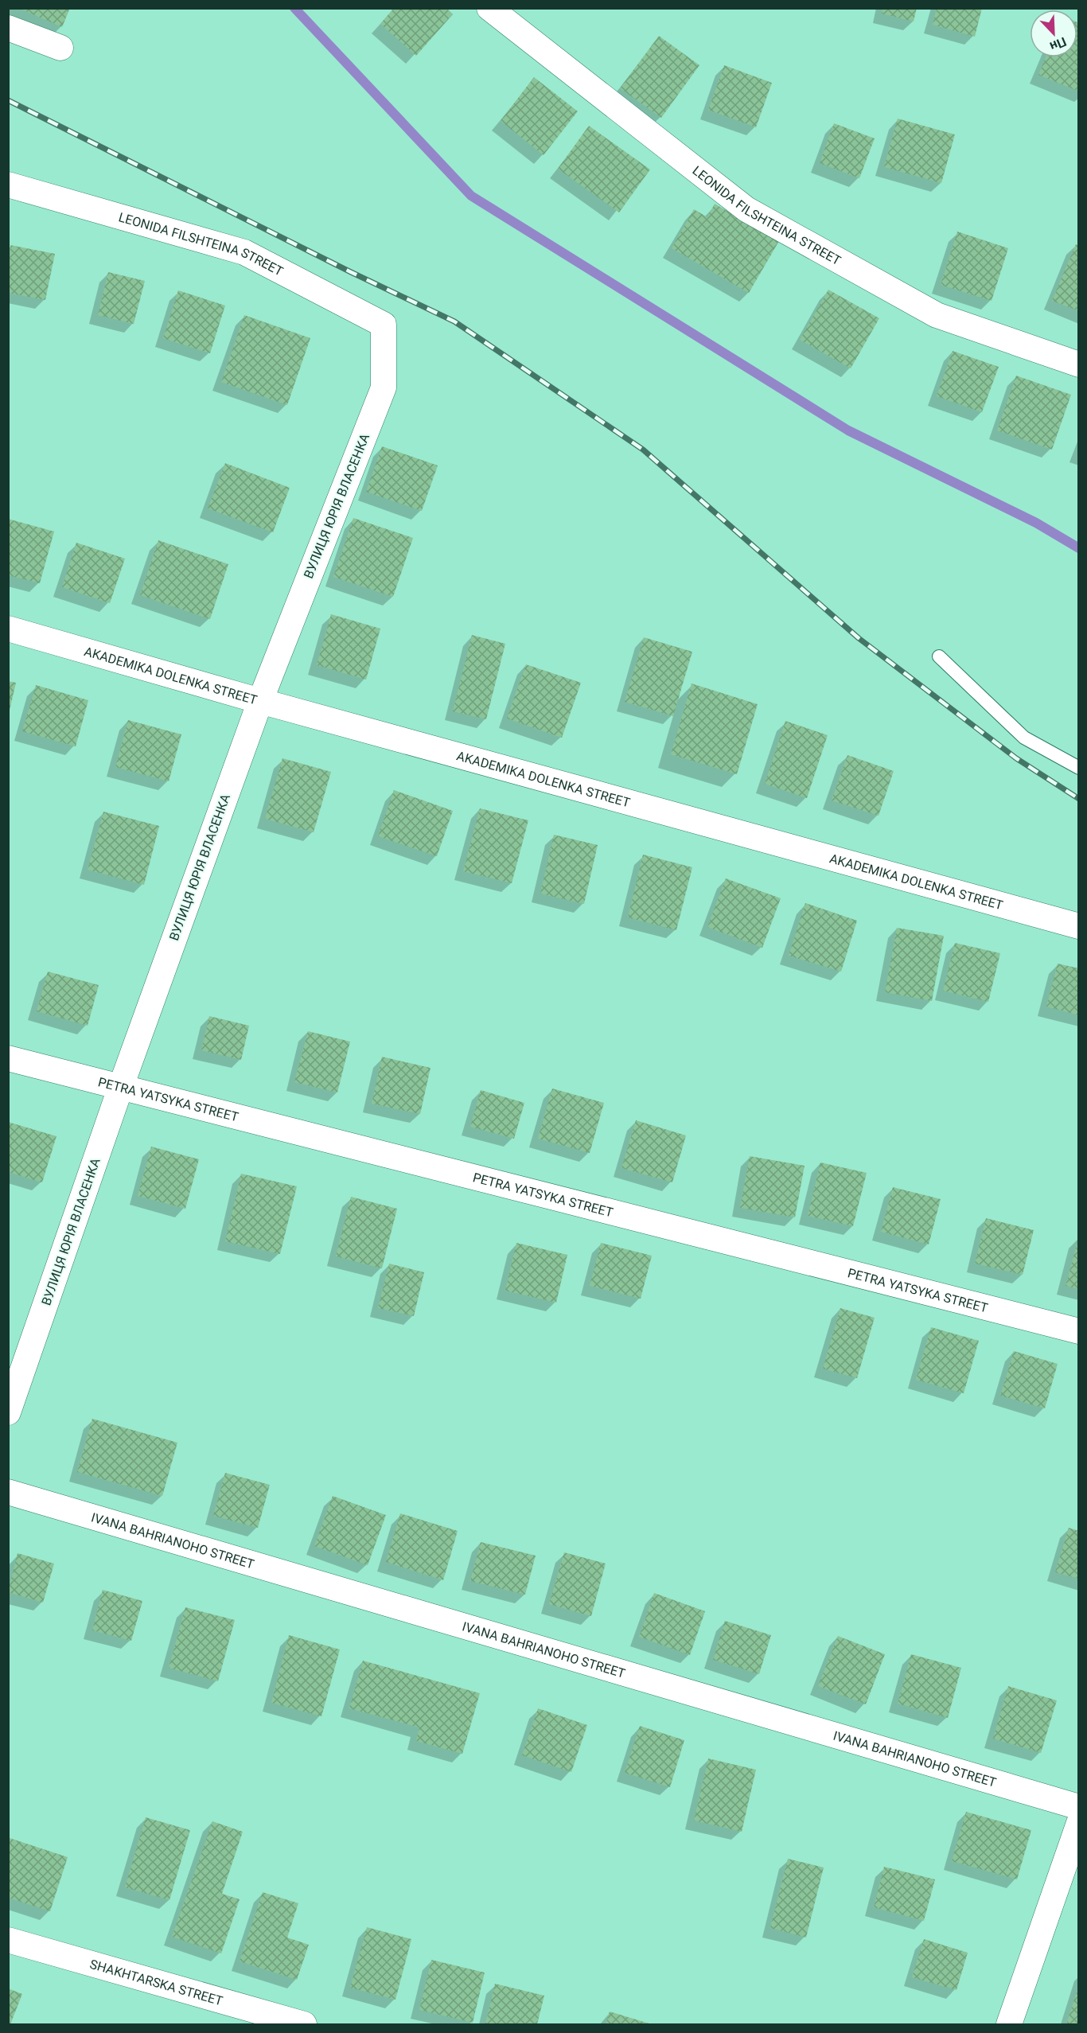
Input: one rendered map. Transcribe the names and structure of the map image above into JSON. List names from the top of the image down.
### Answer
{
  "streets": {
    "street": [
      "LEONIDA FILSHTEINA STREET",
      "ВУЛИЦЯ ЮРІЯ ВЛАСЕНКА",
      "AKADEMIKA DOLENKA STREET",
      "PETRA YATSYKA STREET",
      "IVANA BAHRIANOHO STREET",
      "SHAKHTARSKA STREET"
    ]
  },
  "crossings": [
    ["LEONIDA FILSHTEINA STREET", "ВУЛИЦЯ ЮРІЯ ВЛАСЕНКА"],
    ["ВУЛИЦЯ ЮРІЯ ВЛАСЕНКА", "AKADEMIKA DOLENKA STREET"],
    ["ВУЛИЦЯ ЮРІЯ ВЛАСЕНКА", "PETRA YATSYKA STREET"]
  ],
  "north": "bottom right"
}
